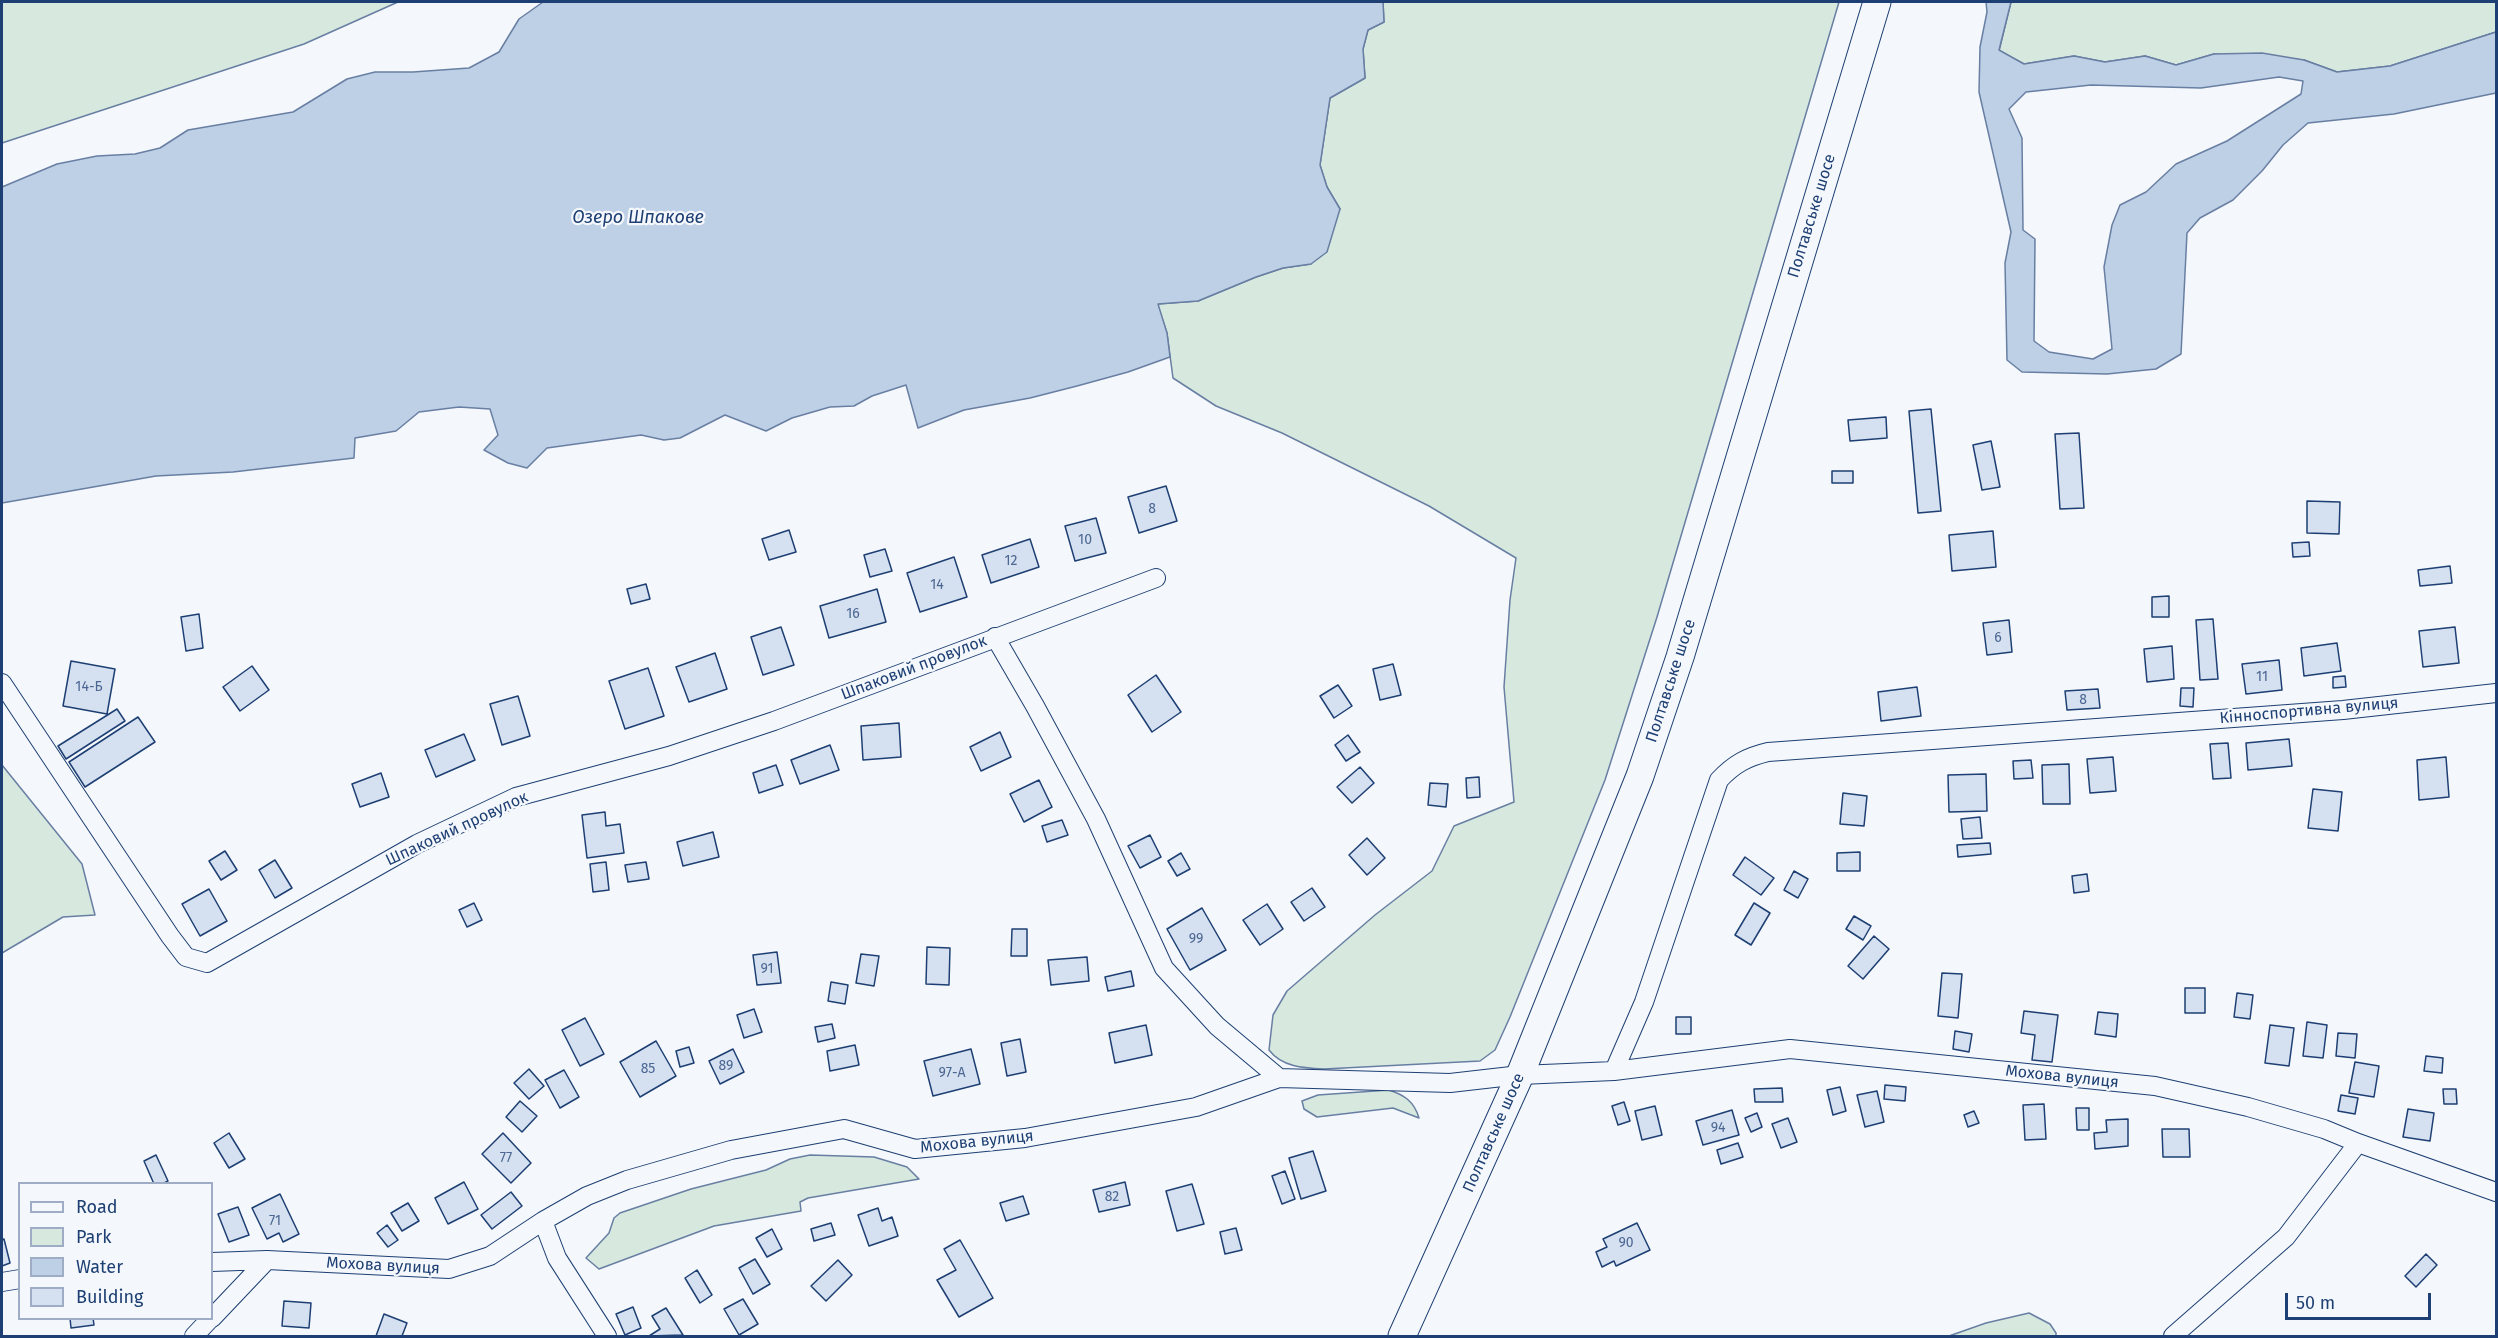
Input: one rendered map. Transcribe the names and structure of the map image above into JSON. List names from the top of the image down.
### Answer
{
  "streets": {
    "main road": ["Полтавське шосе"],
    "street": ["Шпаковий провулок", "Кінноспортивна вулиця", "Мохова вулиця"]
  },
  "crossings": [
    ["Полтавське шосе", "Мохова вулиця"],
    ["Кінноспортивна вулиця", "Мохова вулиця"]
  ],
  "water": ["Озеро Шпакове"],
  "house_numbers": [
    "8",
    "10",
    "12",
    "14",
    "16",
    "6",
    "11",
    "14-Б",
    "8",
    "99",
    "91",
    "89",
    "85",
    "97-А",
    "94",
    "77",
    "82",
    "71",
    "90"
  ],
  "legend": [
    "Road",
    "Park",
    "Water",
    "Building"
  ],
  "scale_bar": "50 m"
}
